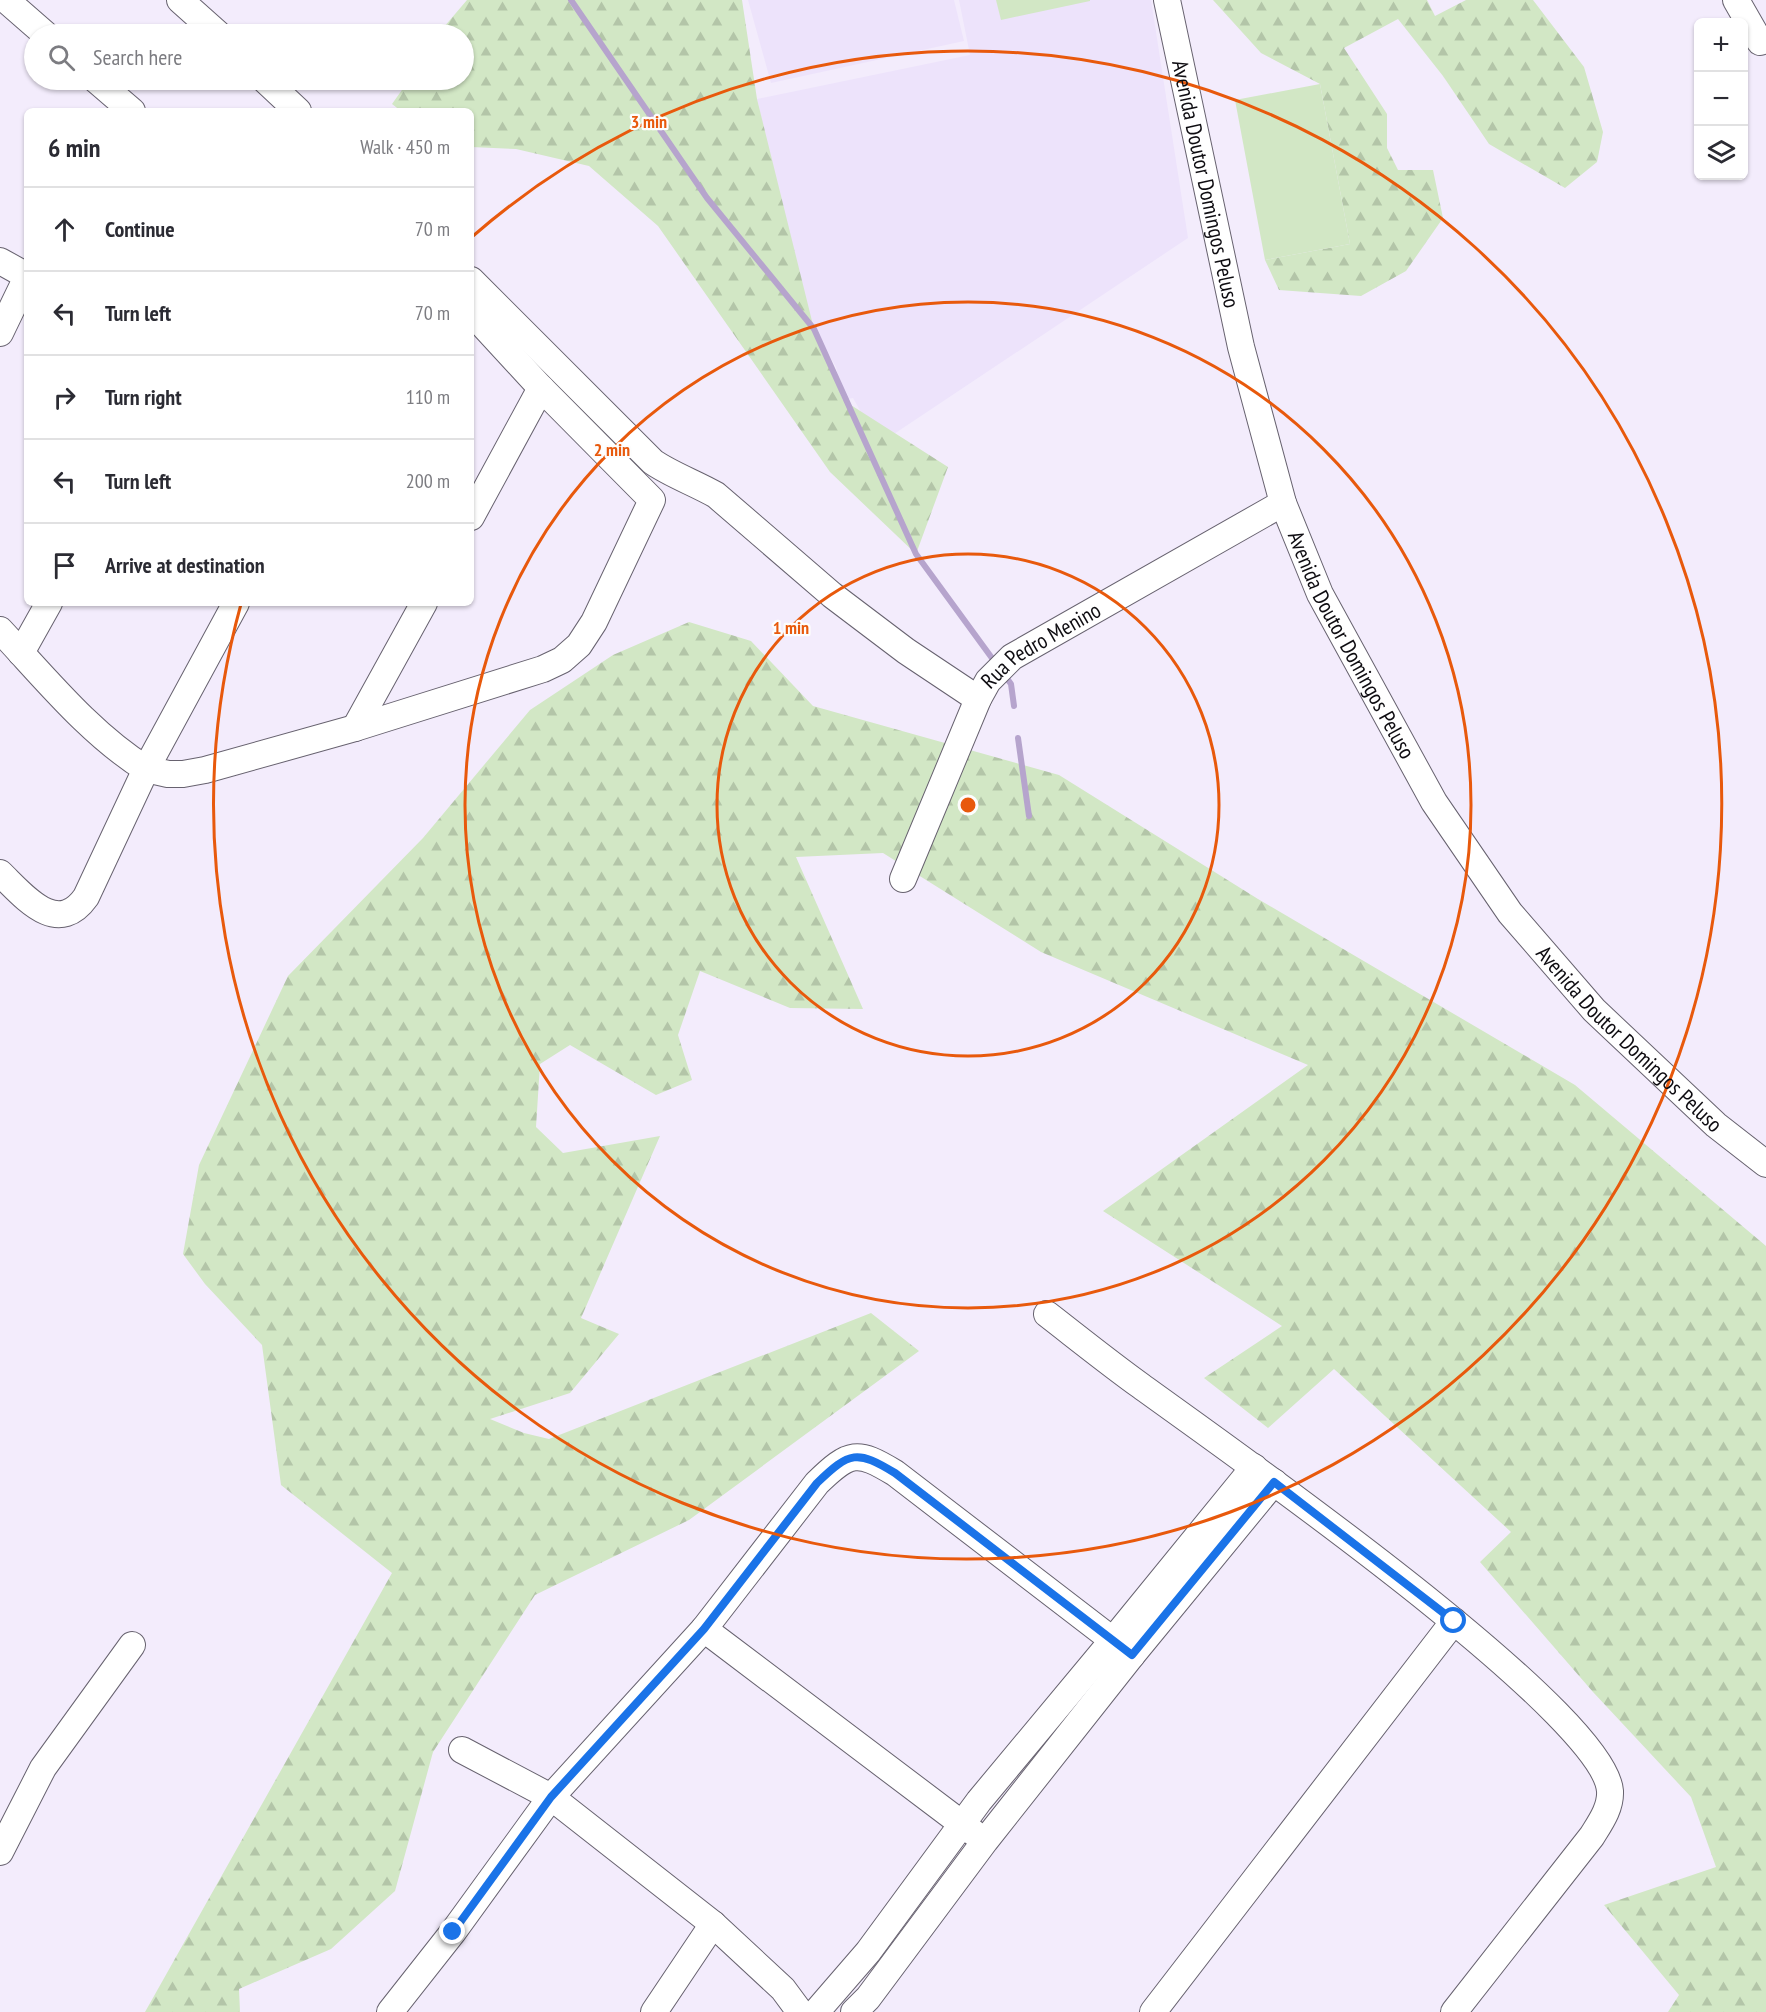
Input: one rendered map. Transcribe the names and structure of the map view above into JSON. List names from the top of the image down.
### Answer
{
  "streets": {
    "street": ["Avenida Doutor Domingos Peluso", "Rua Pedro Menino"]
  },
  "crossings": [
    ["Avenida Doutor Domingos Peluso", "Rua Pedro Menino"]
  ],
  "page": {
    "map_buttons": ["+", "−"],
    "search": "Search here",
    "heading": ["6 min", "Walk · 450 m"],
    "list": [
      ["Continue", "70 m"],
      ["Turn left", "70 m"],
      ["Turn right", "110 m"],
      ["Turn left", "200 m"],
      "Arrive at destination"
    ]
  },
  "rings": ["3 min", "2 min", "1 min"]
}
